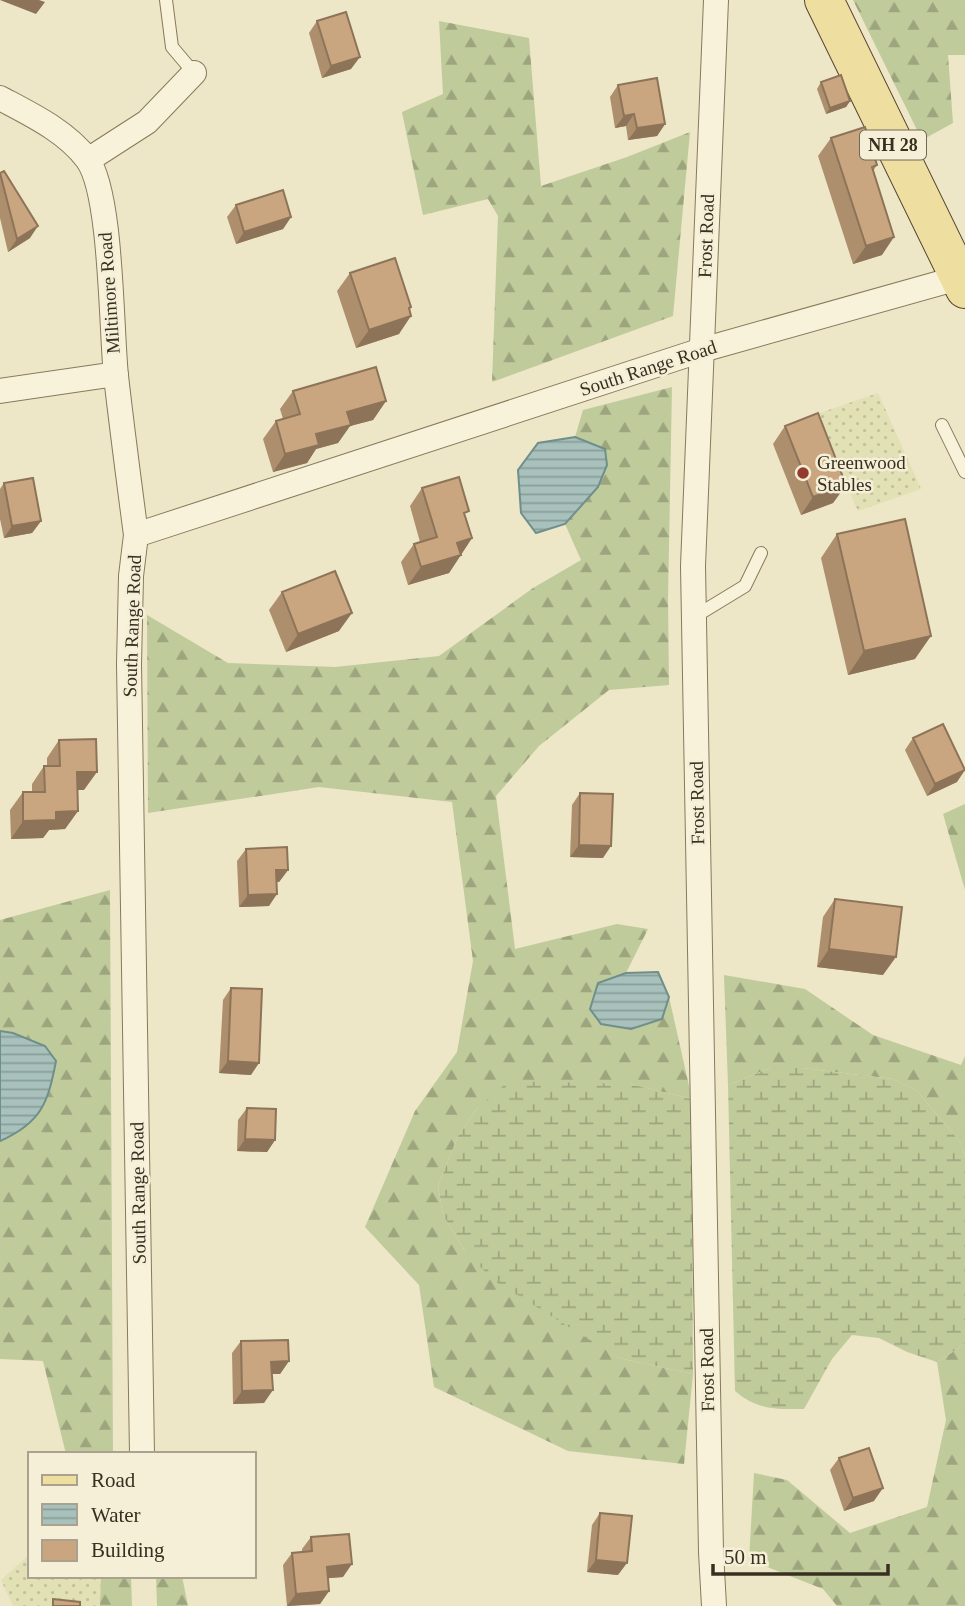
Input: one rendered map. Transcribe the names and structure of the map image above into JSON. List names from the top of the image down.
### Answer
{
  "streets": {
    "main road": ["NH 28"],
    "street": ["Frost Road", "Miltimore Road", "South Range Road"]
  },
  "crossings": [
    ["NH 28", "South Range Road"],
    ["Frost Road", "South Range Road"],
    ["Miltimore Road", "South Range Road"]
  ],
  "places": ["Greenwood Stables"],
  "legend": ["Road", "Water", "Building"],
  "scale_bar": "50 m"
}
